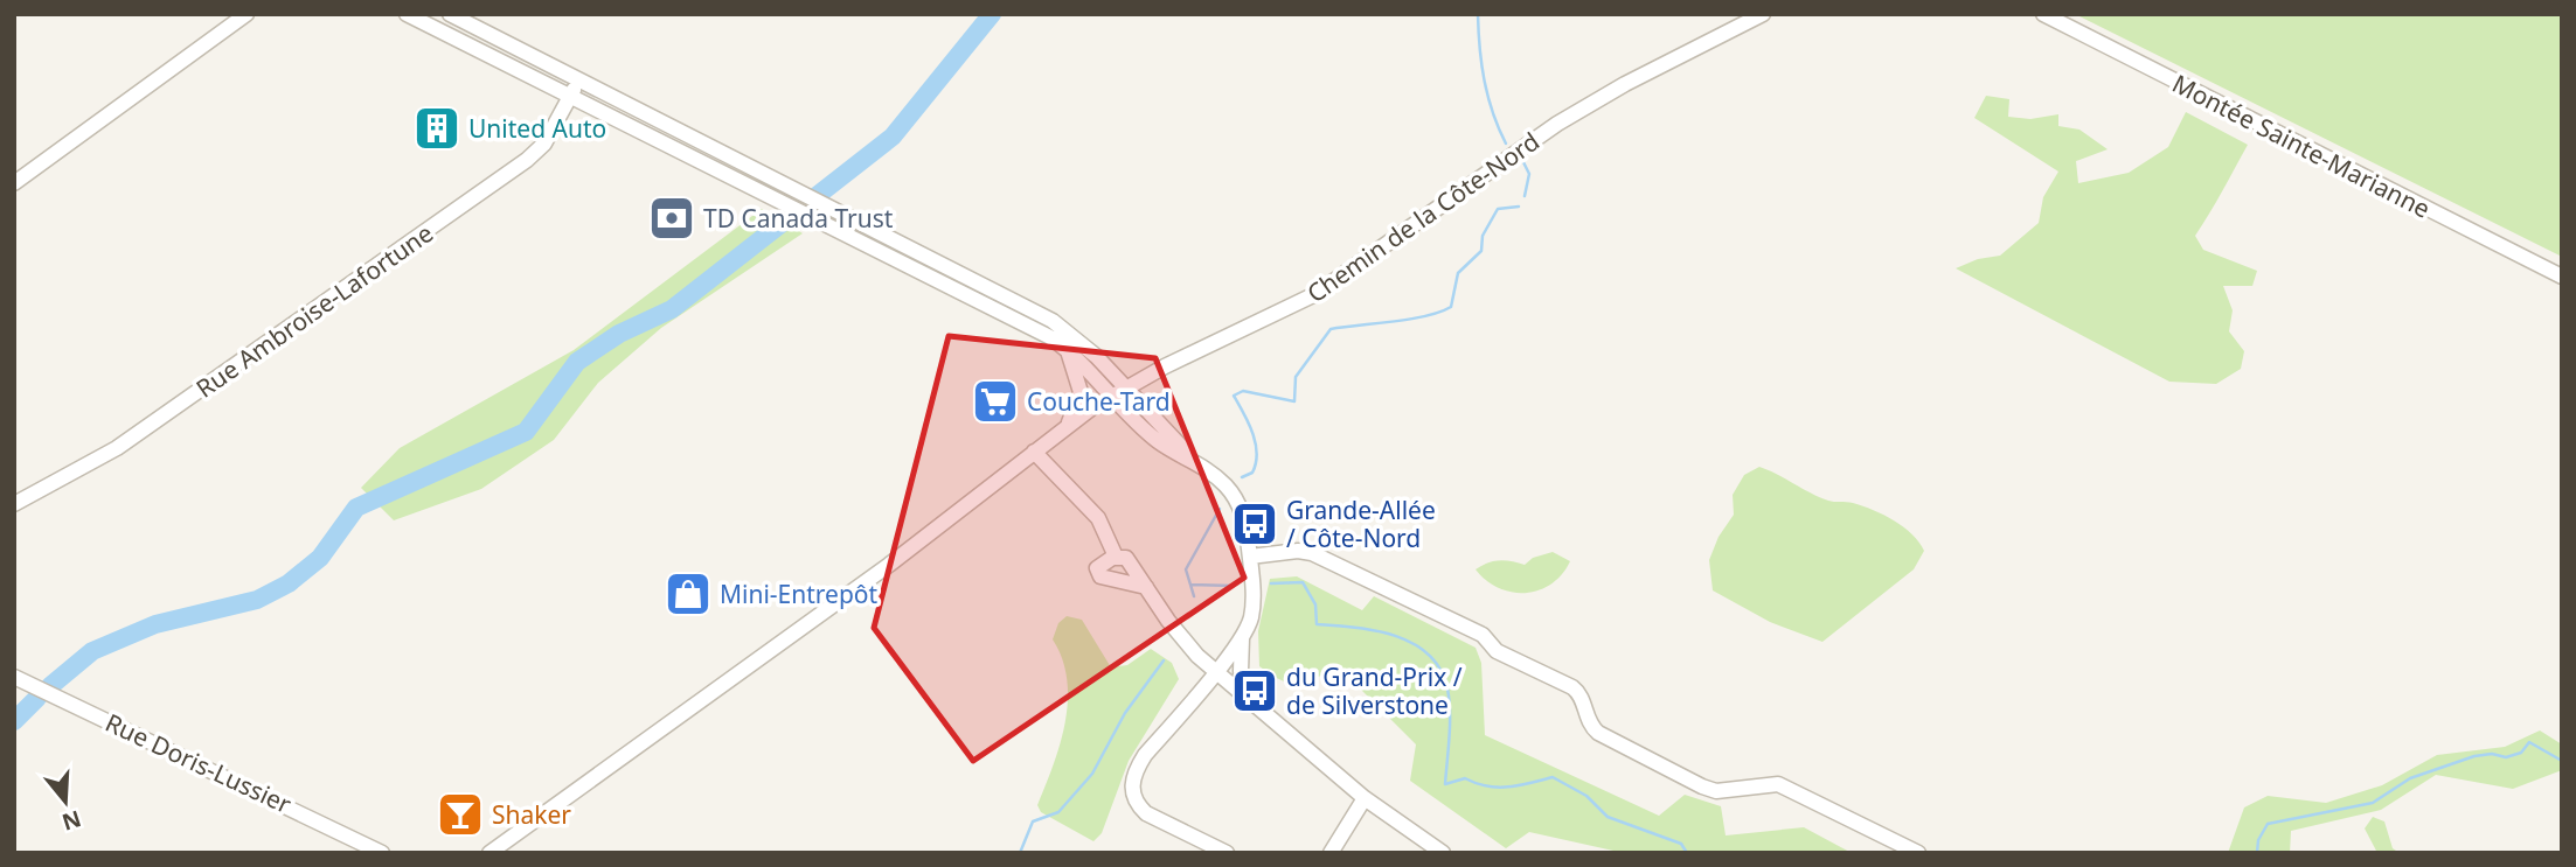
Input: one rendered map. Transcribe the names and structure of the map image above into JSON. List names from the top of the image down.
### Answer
{
  "streets": {
    "street": [
      "Montée Sainte-Marianne",
      "Chemin de la Côte-Nord",
      "Rue Ambroise-Lafortune",
      "Rue Doris-Lussier"
    ]
  },
  "places": {
    "building": ["United Auto"],
    "bank": ["TD Canada Trust"],
    "supermarket": ["Couche-Tard"],
    "bus stop": ["Grande-Allée / Côte-Nord", "du Grand-Prix / de Silverstone"],
    "shop": ["Mini-Entrepôt"],
    "bar": ["Shaker"]
  },
  "north": "bottom"
}
